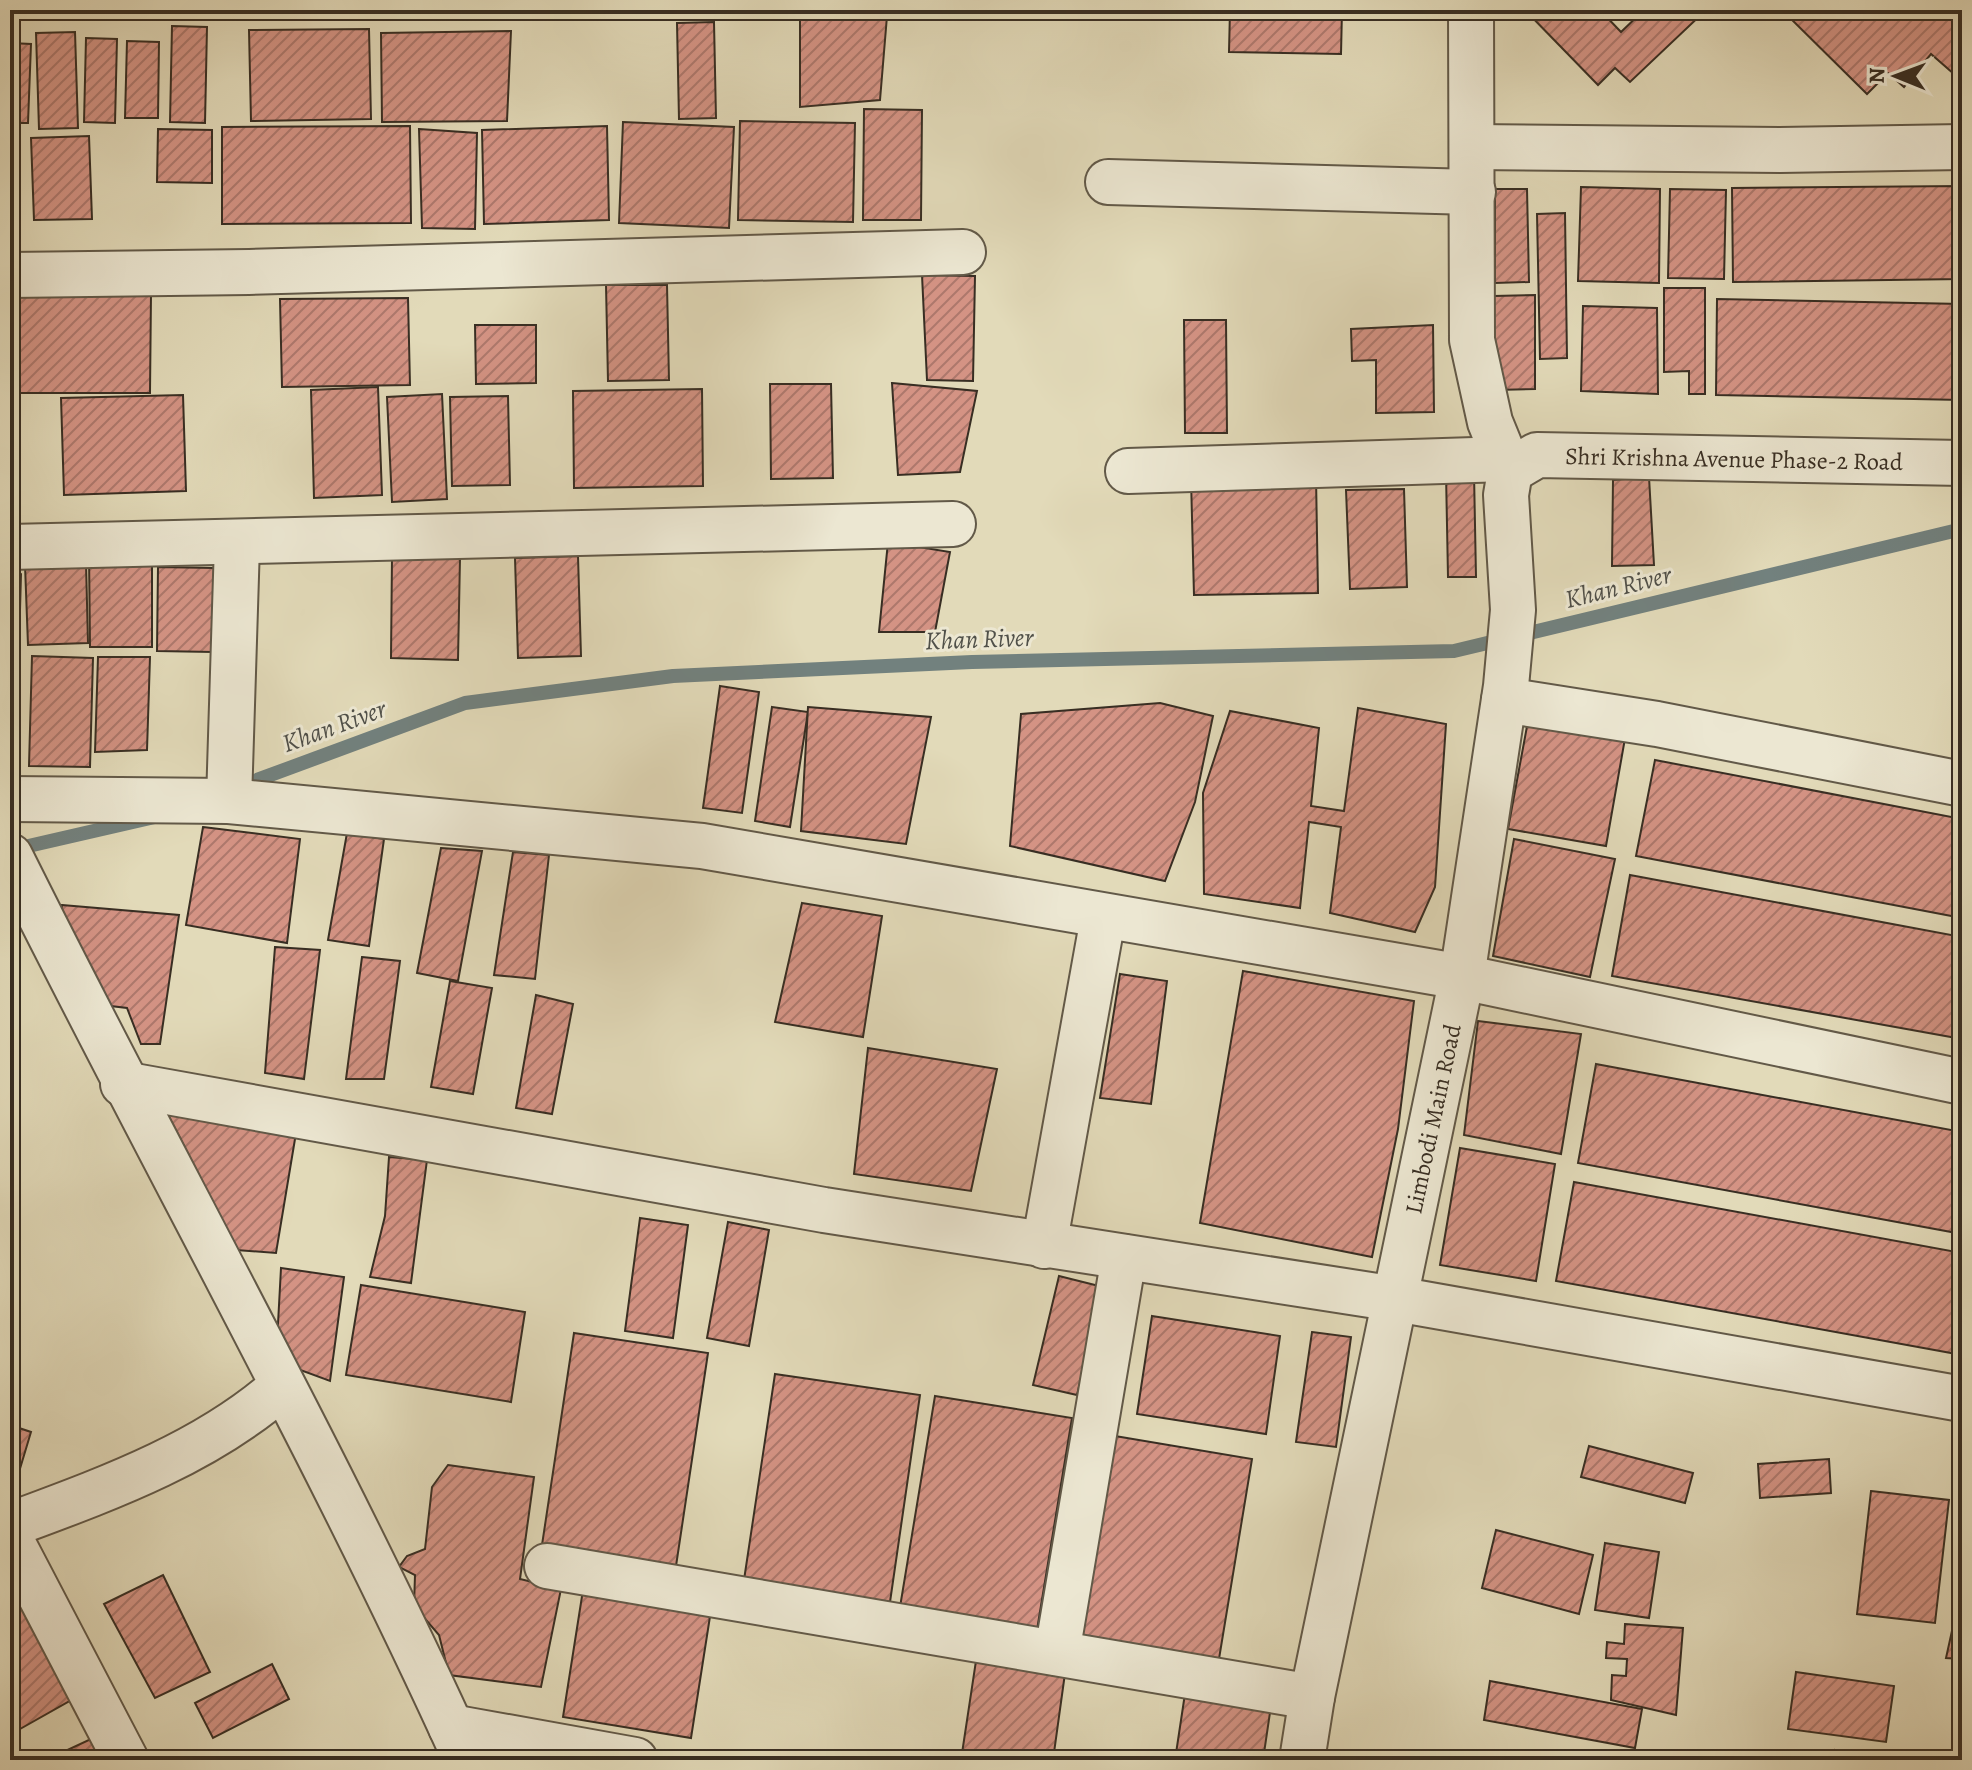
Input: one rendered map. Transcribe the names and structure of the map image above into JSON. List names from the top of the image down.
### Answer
{
  "streets": {
    "street": ["Shri Krishna Avenue Phase-2 Road", "Limbodi Main Road"]
  },
  "crossings": [
    ["Shri Krishna Avenue Phase-2 Road", "Limbodi Main Road"]
  ],
  "water": ["Khan River"],
  "north": "left"
}
